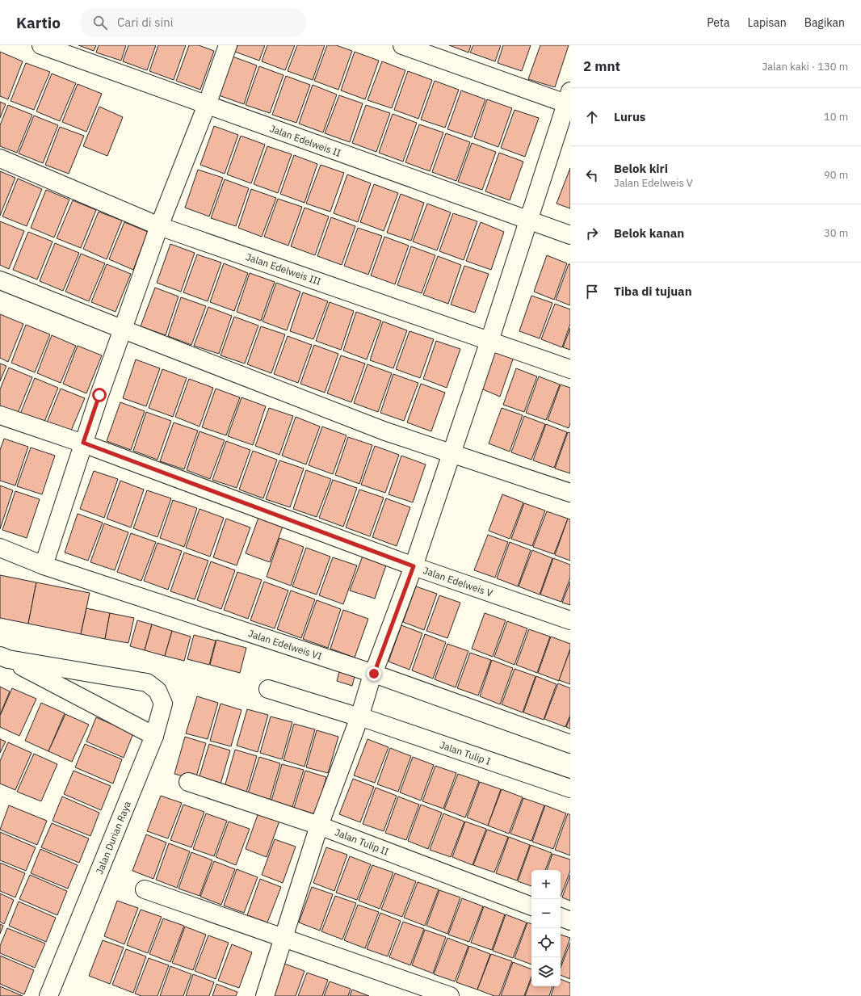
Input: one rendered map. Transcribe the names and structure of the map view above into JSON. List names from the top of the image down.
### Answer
{
  "streets": {
    "street": [
      "Jalan Edelweis II",
      "Jalan Edelweis III",
      "Jalan Edelweis V",
      "Jalan Edelweis VI",
      "Jalan Tulip I",
      "Jalan Durian Raya",
      "Jalan Tulip II"
    ]
  },
  "page": {
    "header": "Kartio",
    "search": "Cari di sini",
    "nav": ["Peta", "Lapisan", "Bagikan"],
    "heading": ["2 mnt", "Jalan kaki · 130 m"],
    "list": [
      ["Lurus", "10 m"],
      ["Belok kiri", "Jalan Edelweis V", "90 m"],
      ["Belok kanan", "30 m"],
      "Tiba di tujuan"
    ],
    "map_buttons": ["+", "−"]
  }
}
